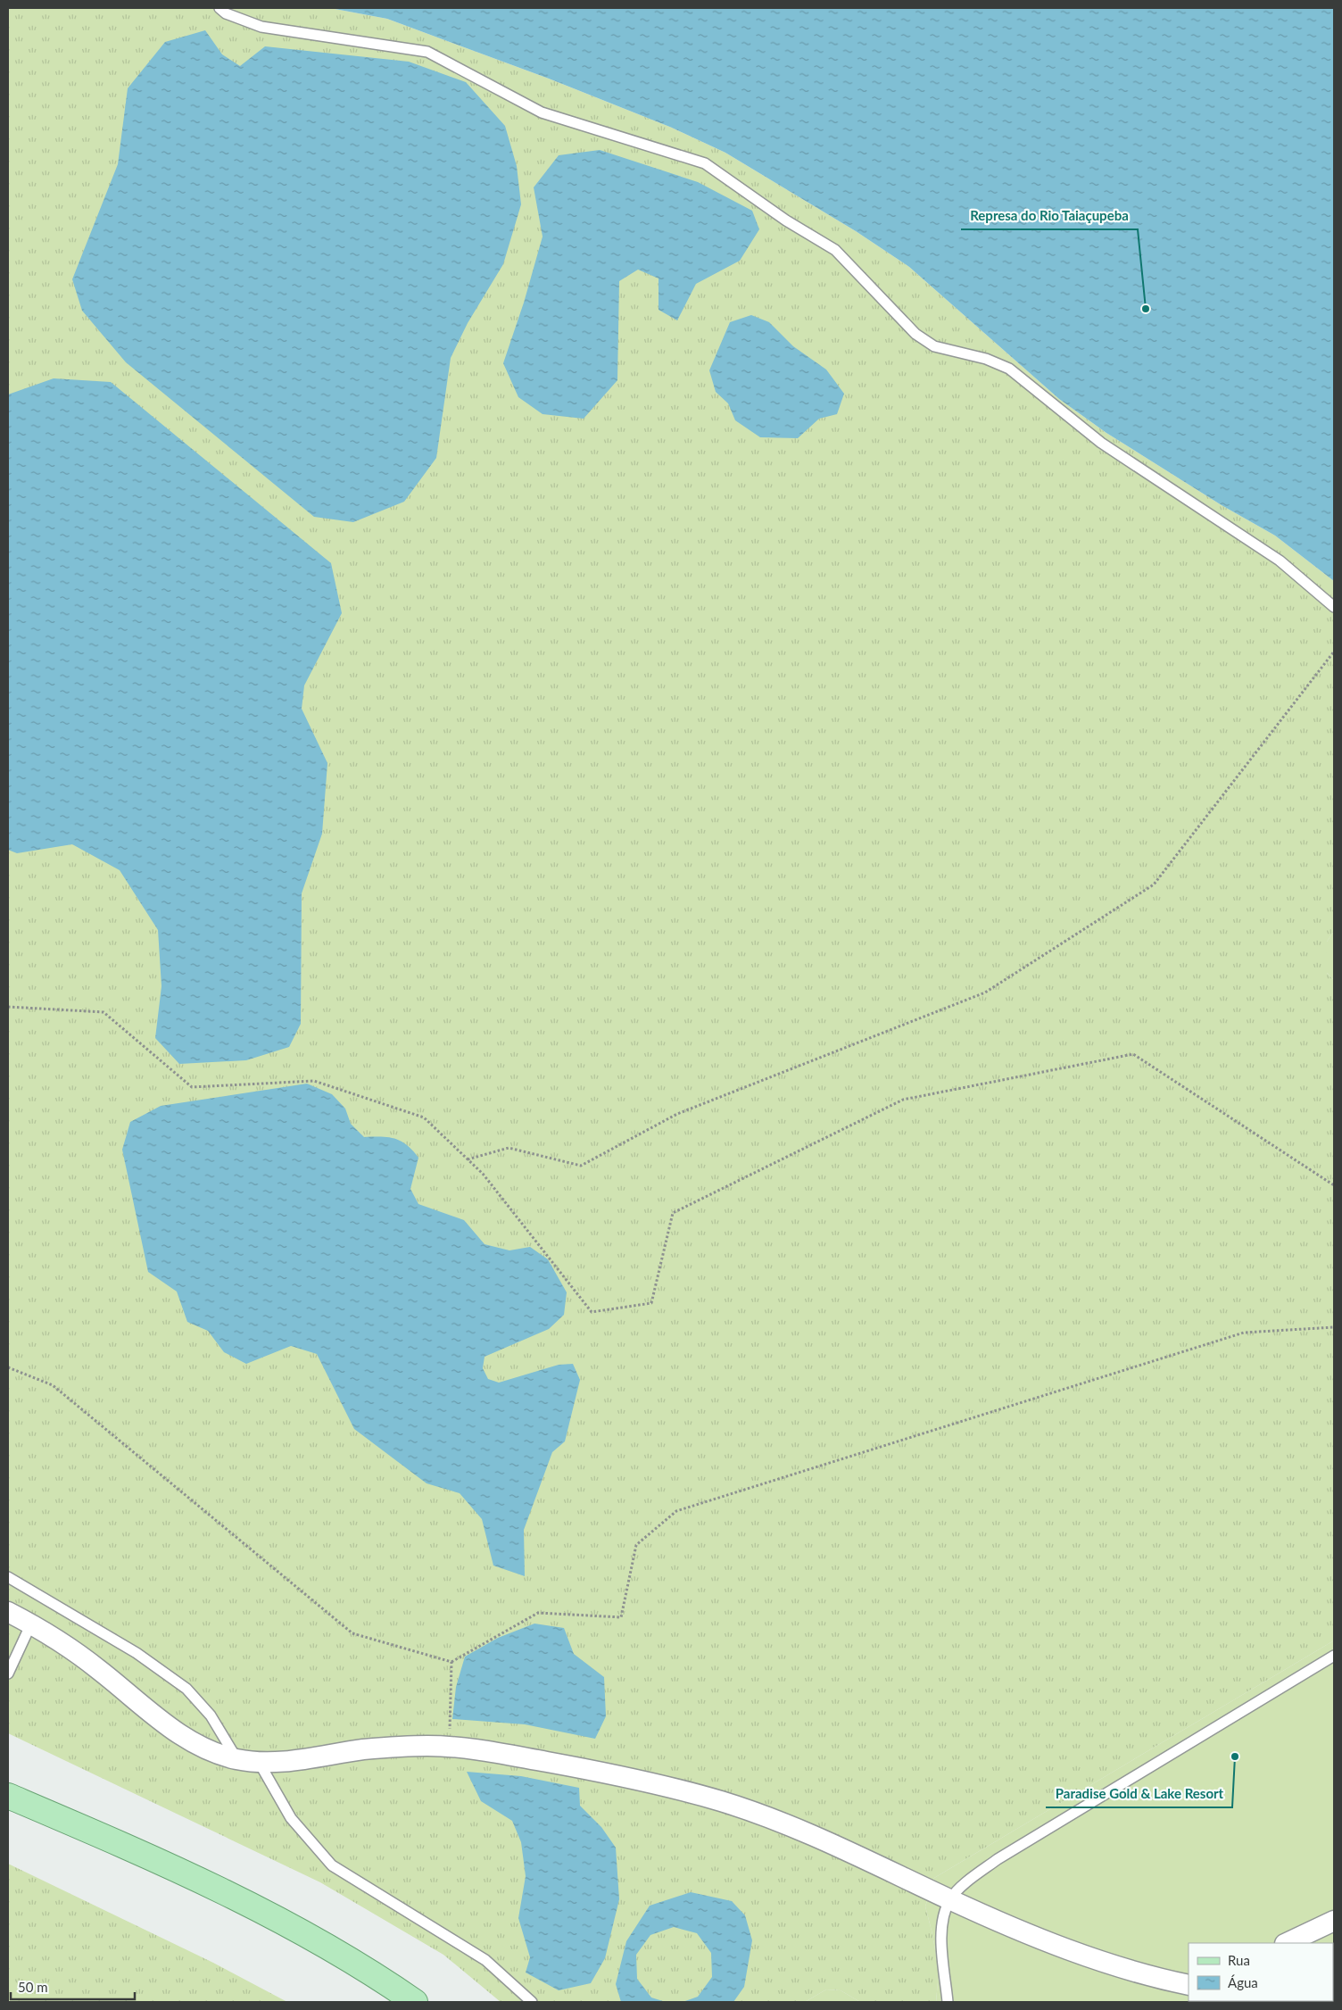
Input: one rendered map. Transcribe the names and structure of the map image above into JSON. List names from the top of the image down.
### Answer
{
  "places": ["Represa do Rio Taiaçupeba", "Paradise Gold & Lake Resort"],
  "legend": ["Rua", "Água"],
  "scale_bar": "50 m"
}
